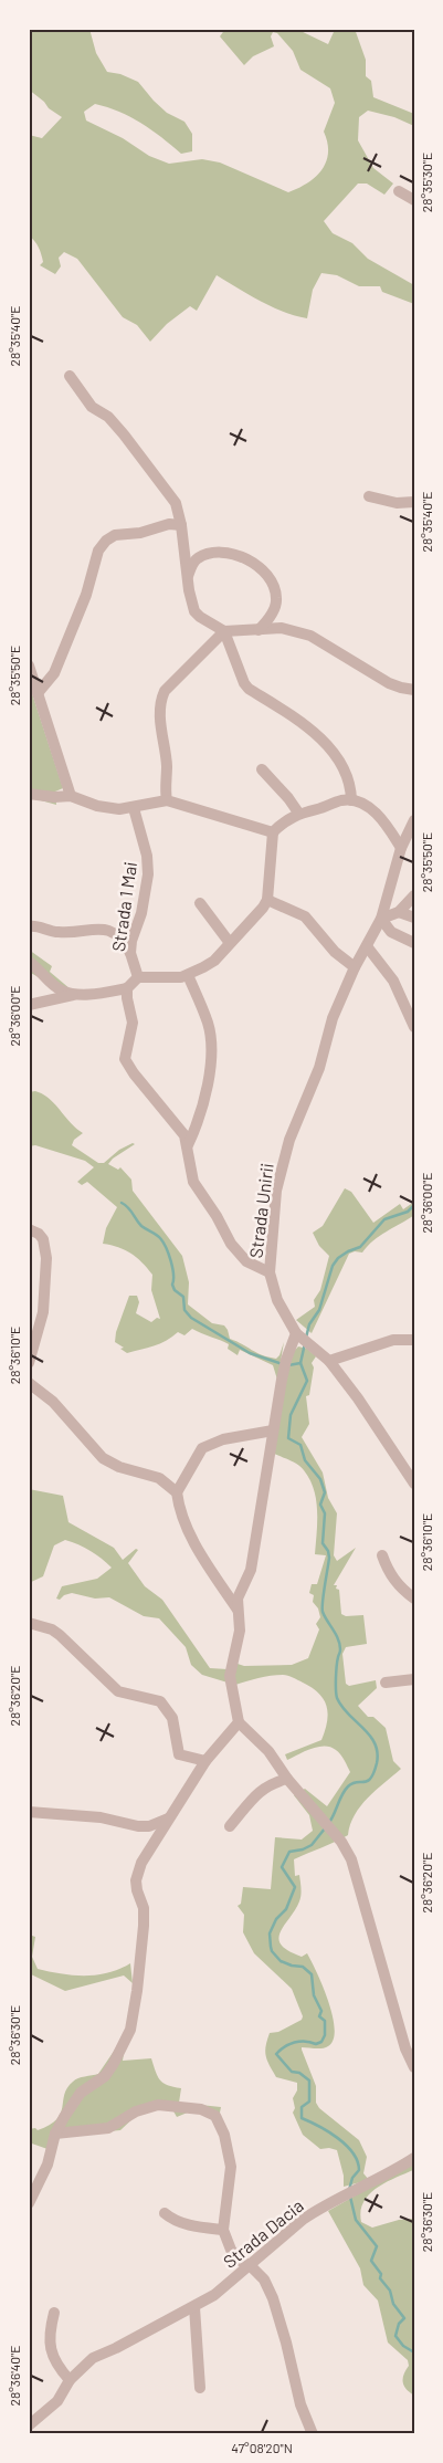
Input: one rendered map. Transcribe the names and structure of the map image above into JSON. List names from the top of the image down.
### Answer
{
  "streets": {
    "street": ["Strada 1 Mai", "Strada Unirii", "Strada Dacia"]
  },
  "coordinates": [
    "28°35'30\"E",
    "28°35'40\"E",
    "28°35'50\"E",
    "28°36'00\"E",
    "28°36'10\"E",
    "28°36'20\"E",
    "28°36'30\"E",
    "28°36'40\"E",
    "47°08'20\"N"
  ]
}
